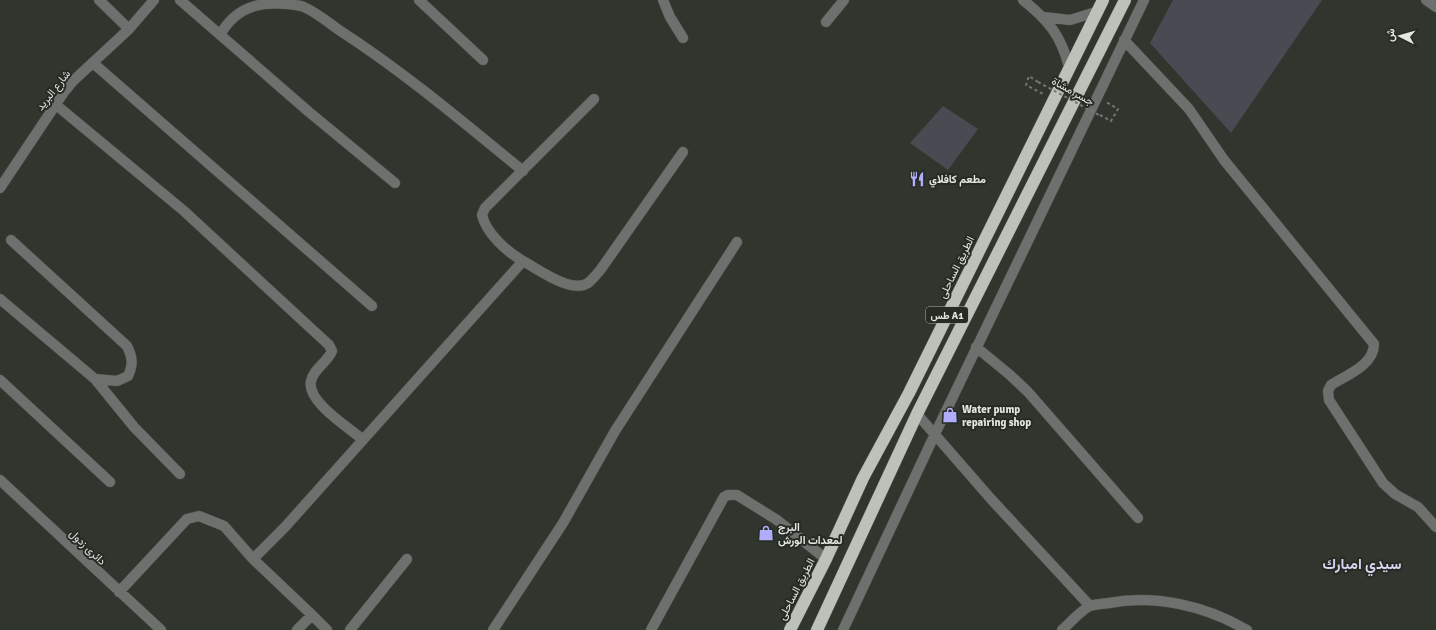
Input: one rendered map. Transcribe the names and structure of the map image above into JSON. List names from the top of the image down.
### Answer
{
  "streets": {
    "highway": ["الطريق الساحلى", "طس A1"],
    "street": ["شارع البريد", "دائرى زدول"],
    "path": ["جسر مشاة"]
  },
  "districts": ["سيدي امبارك"],
  "places": {
    "restaurant": ["مطعم كافلاي"],
    "shop": ["Water pump repairing shop", "البرج لمعدات الورش"]
  },
  "north": "left"
}
